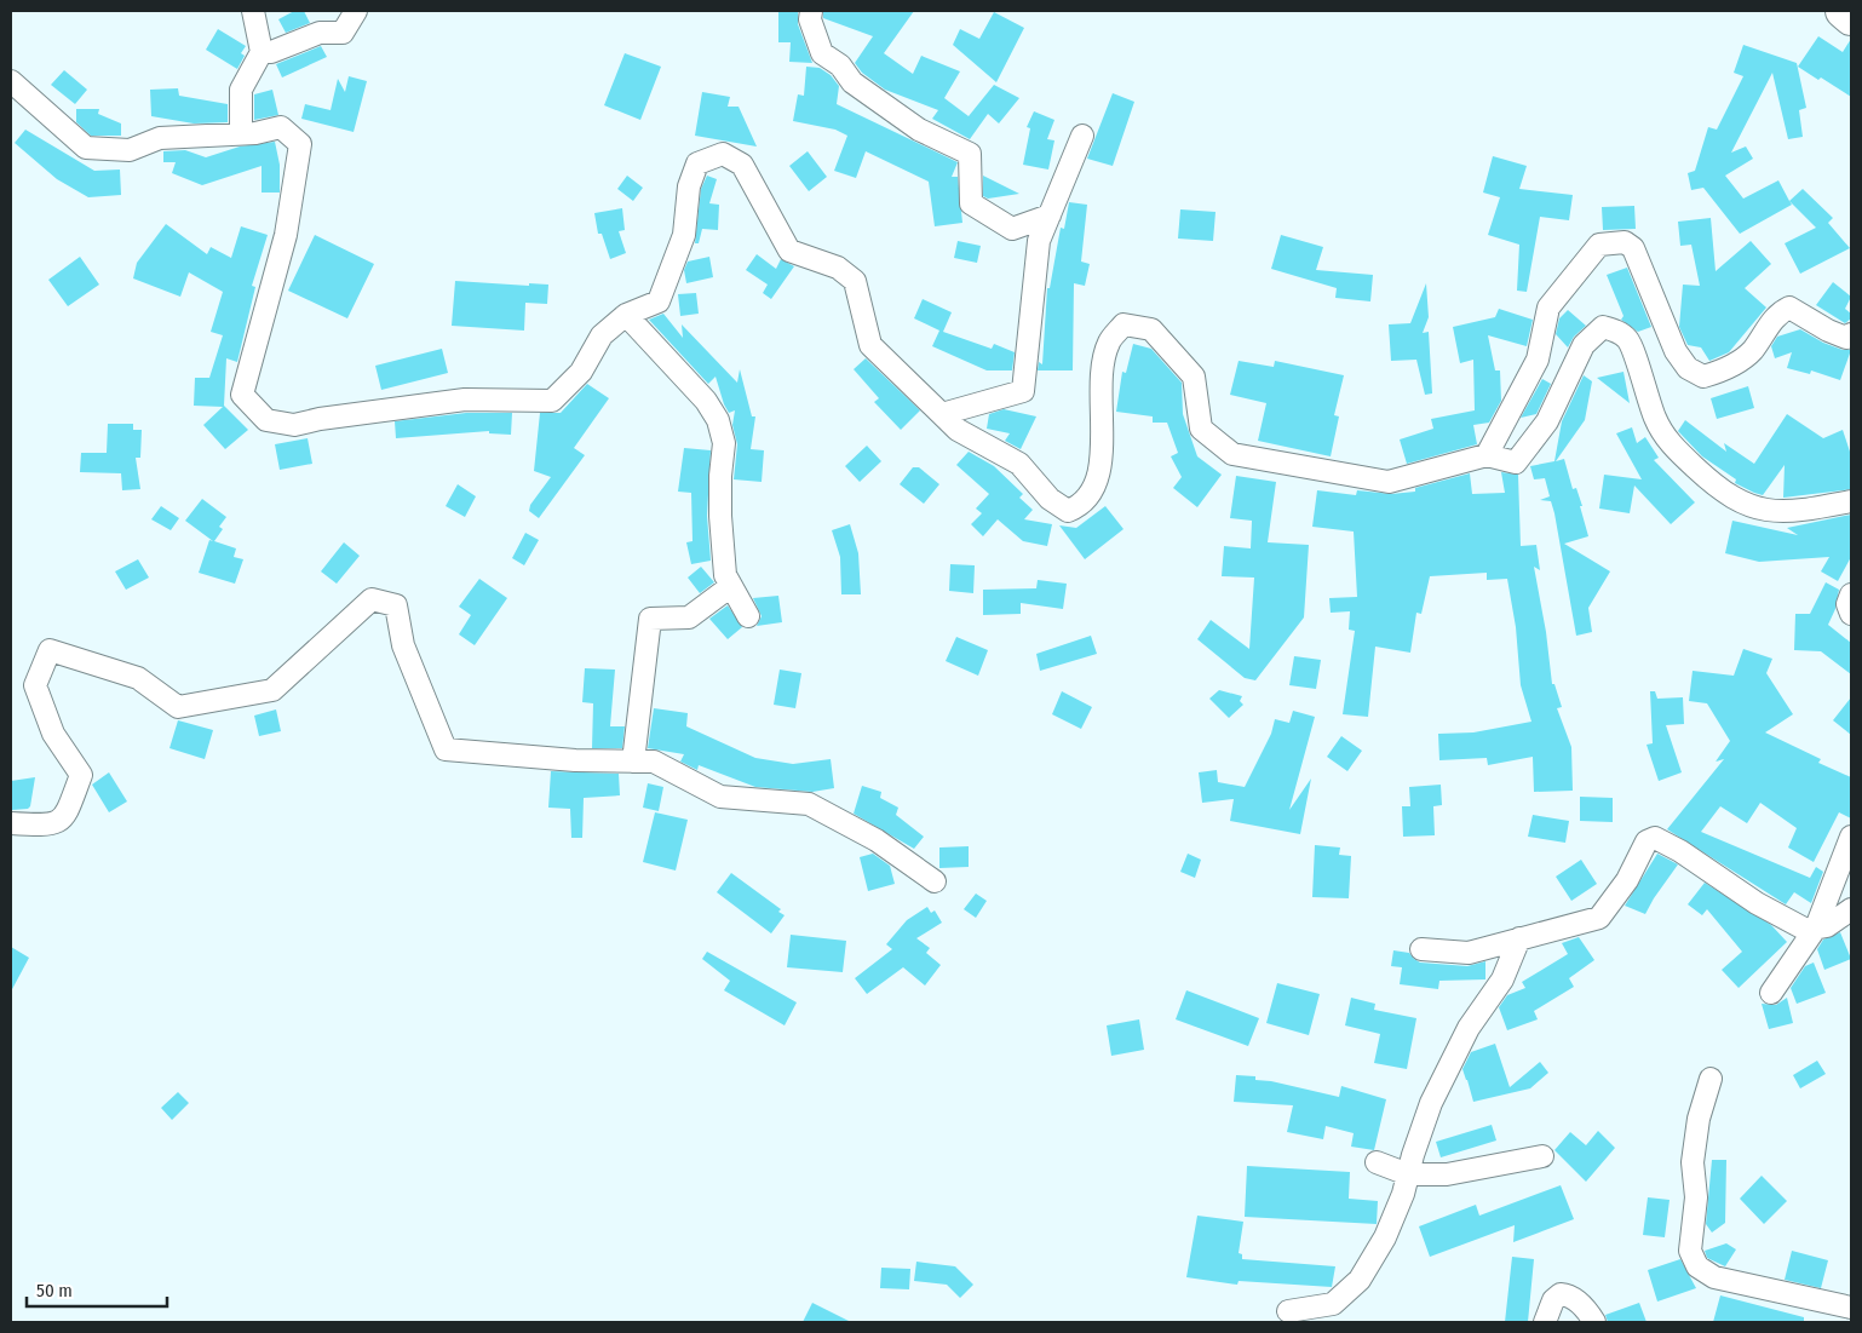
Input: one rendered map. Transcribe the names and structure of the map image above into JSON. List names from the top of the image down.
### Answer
{
  "scale_bar": "50 m"
}
